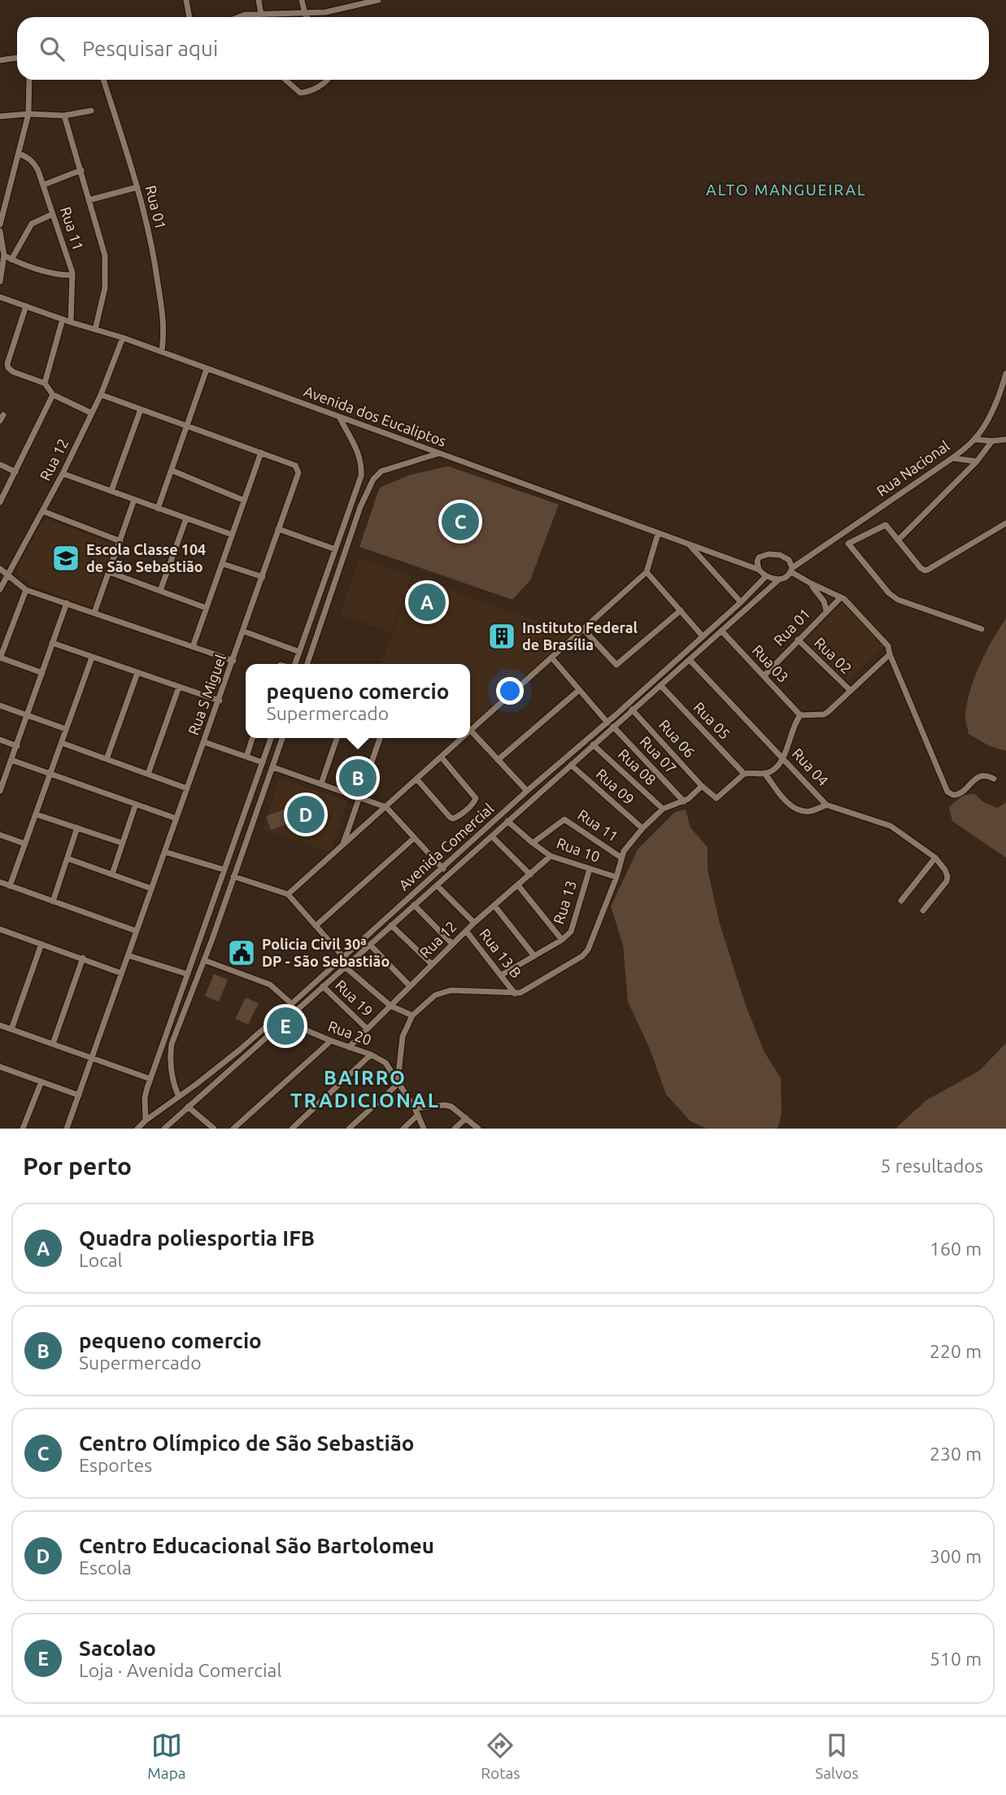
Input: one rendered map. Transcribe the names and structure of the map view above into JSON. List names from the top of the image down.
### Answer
{
  "streets": {
    "street": [
      "Rua 01",
      "Rua 11",
      "Avenida dos Eucaliptos",
      "Rua 12",
      "Rua Nacional",
      "Rua 02",
      "Rua 03",
      "Rua S Miguel",
      "Rua 05",
      "Rua 06",
      "Rua 07",
      "Rua 08",
      "Rua 04",
      "Rua 09",
      "Avenida Comercial",
      "Rua 10",
      "Rua 13",
      "Rua 13 B",
      "Rua 19",
      "Rua 20"
    ]
  },
  "crossings": [
    ["Rua 01", "Avenida dos Eucaliptos"],
    ["Rua 01", "Rua 02"],
    ["Rua 01", "Rua 03"],
    ["Rua 11", "Avenida dos Eucaliptos"],
    ["Rua 11", "Rua 10"],
    ["Avenida dos Eucaliptos", "Rua 12"],
    ["Avenida dos Eucaliptos", "Rua Nacional"],
    ["Avenida dos Eucaliptos", "Avenida Comercial"],
    ["Rua 12", "Rua S Miguel"],
    ["Rua 12", "Rua 10"],
    ["Rua 12", "Rua 13 B"],
    ["Rua 12", "Rua 19"],
    ["Rua 12", "Rua 20"],
    ["Rua Nacional", "Avenida Comercial"],
    ["Rua 03", "Avenida Comercial"],
    ["Rua 05", "Avenida Comercial"],
    ["Rua 06", "Avenida Comercial"],
    ["Rua 07", "Avenida Comercial"],
    ["Rua 08", "Avenida Comercial"],
    ["Rua 04", "Avenida Comercial"],
    ["Rua 09", "Avenida Comercial"],
    ["Avenida Comercial", "Rua 10"],
    ["Avenida Comercial", "Rua 19"],
    ["Avenida Comercial", "Rua 20"],
    ["Rua 10", "Rua 13"],
    ["Rua 13", "Rua 13 B"]
  ],
  "districts": ["ALTO MANGUEIRAL", "BAIRRO TRADICIONAL"],
  "places": {
    "school or university": ["Escola Classe 104 de São Sebastião"],
    "building": ["Instituto Federal de Brasília"],
    "public building": ["Policia Civil 30ª DP - São Sebastião"]
  },
  "page": {
    "search": "Pesquisar aqui",
    "pins": [
      "C",
      "A",
      "B",
      "D",
      "E"
    ],
    "popup": ["pequeno comercio", "Supermercado"],
    "heading": ["Por perto", "5 resultados"],
    "list": [
      {
        "mark": "A",
        "name": "Quadra poliesportia IFB",
        "note": "Local",
        "value": "160 m"
      },
      {
        "mark": "B",
        "name": "pequeno comercio",
        "note": "Supermercado",
        "value": "220 m"
      },
      {
        "mark": "C",
        "name": "Centro Olímpico de São Sebastião",
        "note": "Esportes",
        "value": "230 m"
      },
      {
        "mark": "D",
        "name": "Centro Educacional São Bartolomeu",
        "note": "Escola",
        "value": "300 m"
      },
      {
        "mark": "E",
        "name": "Sacolao",
        "note": "Loja · Avenida Comercial",
        "value": "510 m"
      }
    ],
    "nav": ["Mapa", "Rotas", "Salvos"]
  }
}
